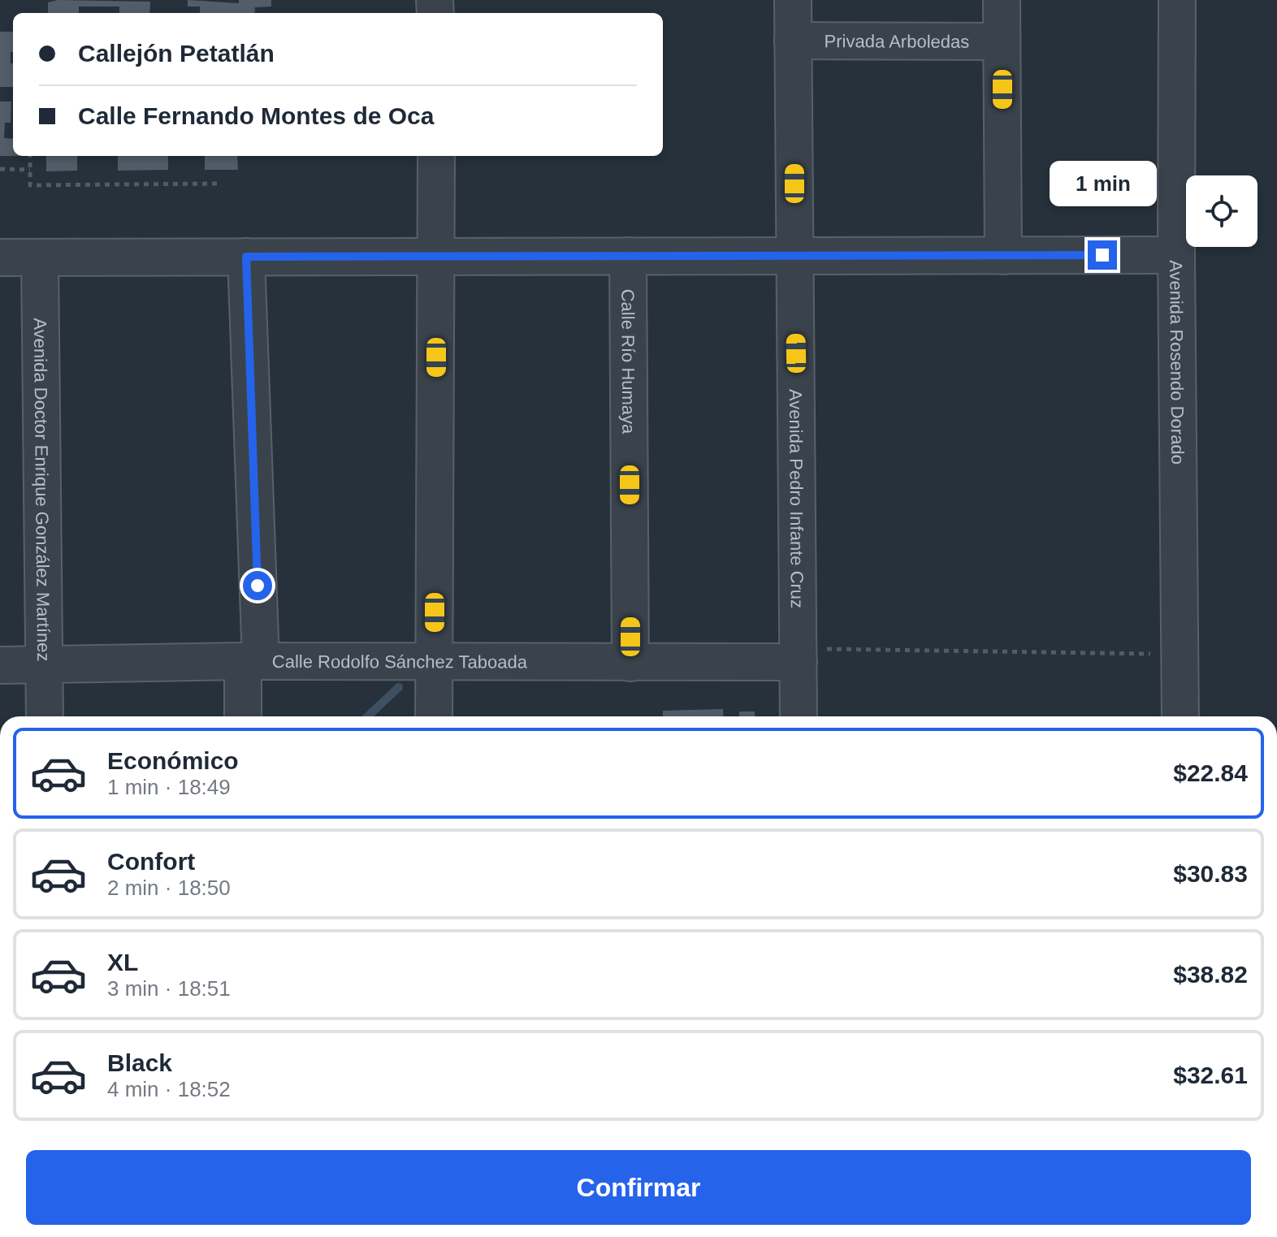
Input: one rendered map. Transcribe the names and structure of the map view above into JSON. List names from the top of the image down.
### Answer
{
  "streets": {
    "street": [
      "Privada Arboledas",
      "Calle Río Humaya",
      "Avenida Rosendo Dorado",
      "Avenida Doctor Enrique González Martínez",
      "Avenida Pedro Infante Cruz",
      "Calle Rodolfo Sánchez Taboada"
    ]
  },
  "crossings": [
    ["Privada Arboledas", "Avenida Pedro Infante Cruz"],
    ["Calle Río Humaya", "Calle Rodolfo Sánchez Taboada"],
    ["Avenida Doctor Enrique González Martínez", "Calle Rodolfo Sánchez Taboada"],
    ["Avenida Pedro Infante Cruz", "Calle Rodolfo Sánchez Taboada"]
  ],
  "page": {
    "banner": ["Callejón Petatlán", "Calle Fernando Montes de Oca"],
    "bubble": "1 min",
    "list": [
      {
        "name": "Económico",
        "note": "1 min · 18:49",
        "value": "$22.84"
      },
      {
        "name": "Confort",
        "note": "2 min · 18:50",
        "value": "$30.83"
      },
      {
        "name": "XL",
        "note": "3 min · 18:51",
        "value": "$38.82"
      },
      {
        "name": "Black",
        "note": "4 min · 18:52",
        "value": "$32.61"
      }
    ],
    "buttons": "Confirmar"
  }
}
